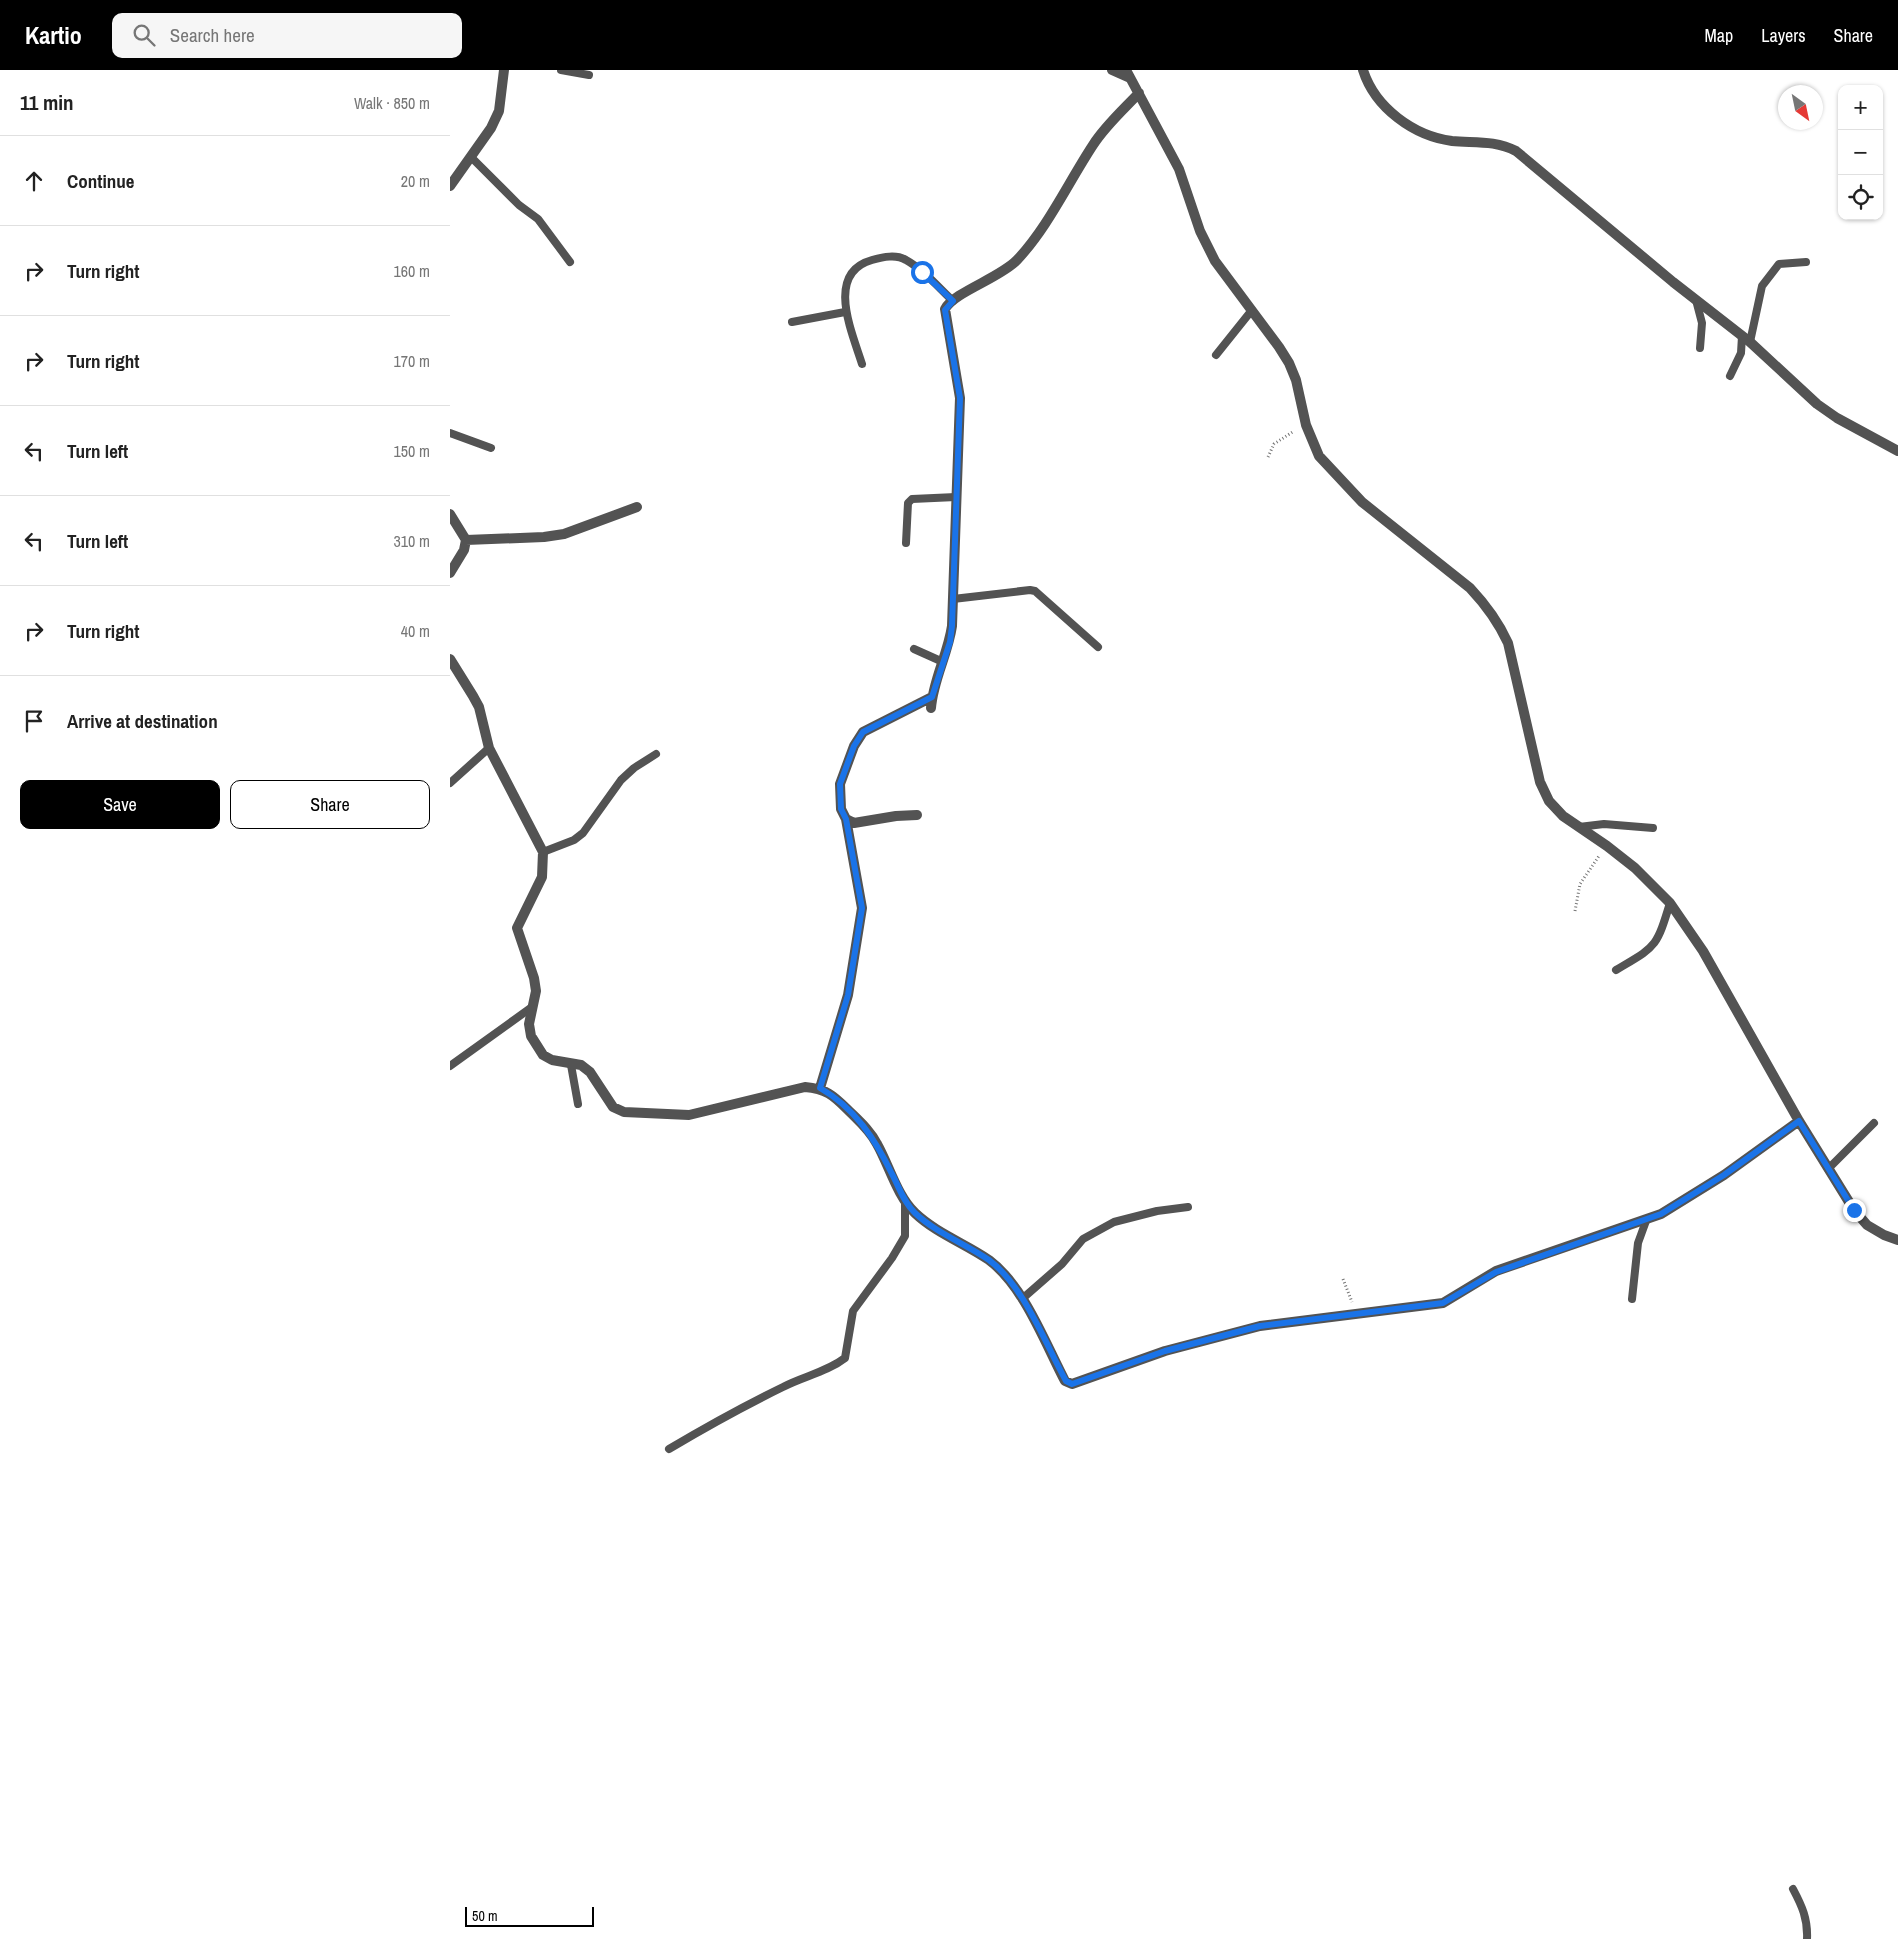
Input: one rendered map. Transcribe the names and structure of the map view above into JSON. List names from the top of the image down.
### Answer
{
  "scale_bar": "50 m",
  "north": "bottom right",
  "page": {
    "header": "Kartio",
    "search": "Search here",
    "nav": ["Map", "Layers", "Share"],
    "heading": ["11 min", "Walk · 850 m"],
    "map_buttons": ["+", "−"],
    "list": [
      ["Continue", "20 m"],
      ["Turn right", "160 m"],
      ["Turn right", "170 m"],
      ["Turn left", "150 m"],
      ["Turn left", "310 m"],
      ["Turn right", "40 m"],
      "Arrive at destination"
    ],
    "buttons": ["Save", "Share"],
    "scale": "50 m"
  }
}
